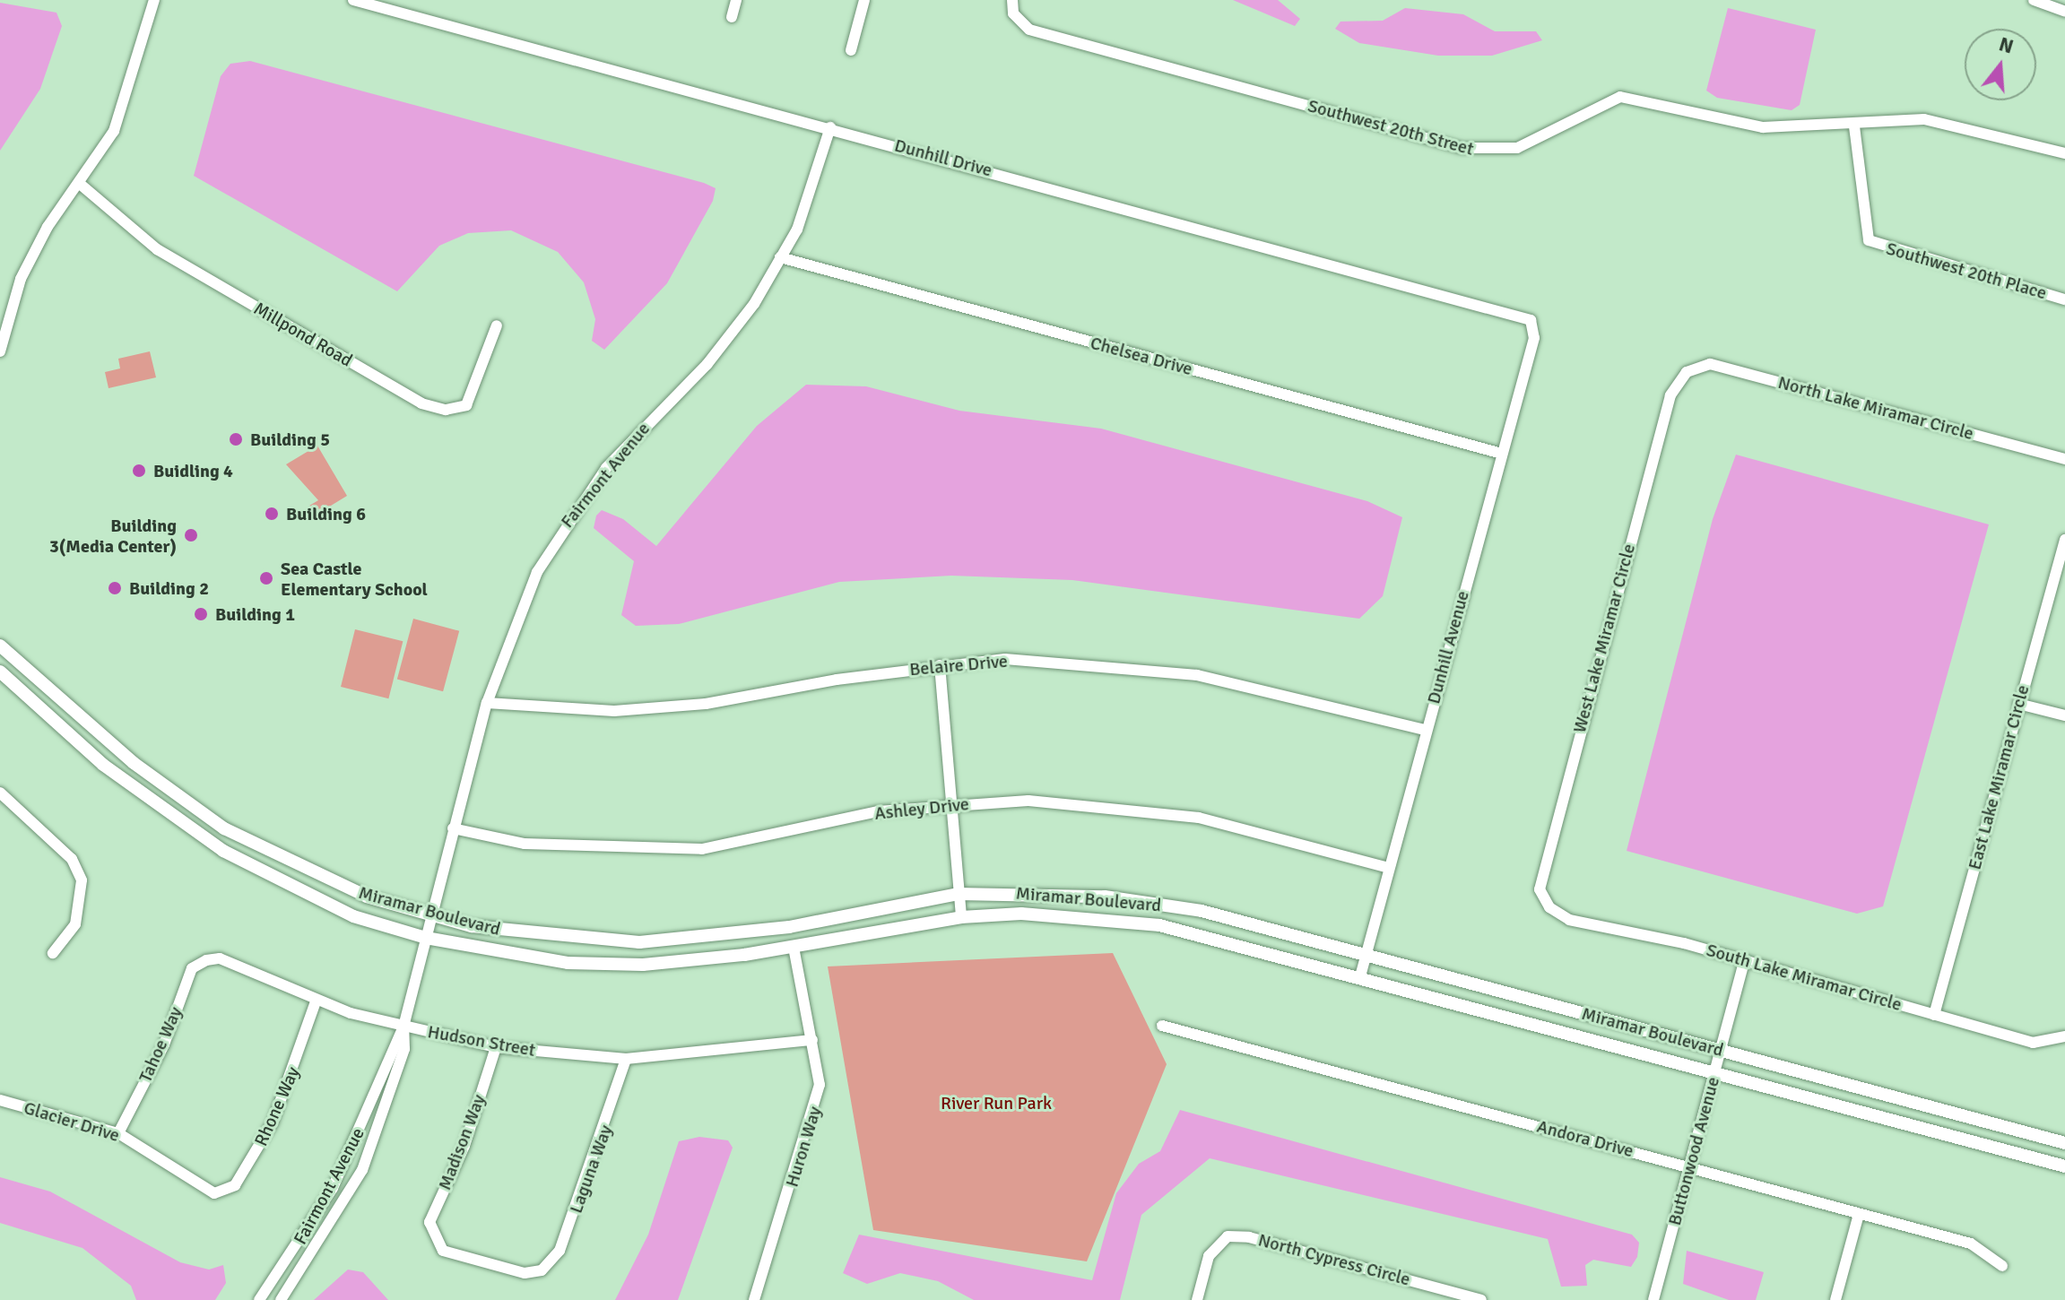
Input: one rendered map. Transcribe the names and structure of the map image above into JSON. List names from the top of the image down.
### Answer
{
  "streets": {
    "street": [
      "Southwest 20th Street",
      "Dunhill Drive",
      "Southwest 20th Place",
      "Millpond Road",
      "Chelsea Drive",
      "North Lake Miramar Circle",
      "Fairmont Avenue",
      "West Lake Miramar Circle",
      "Dunhill Avenue",
      "Belaire Drive",
      "East Lake Miramar Circle",
      "Ashley Drive",
      "Miramar Boulevard",
      "South Lake Miramar Circle",
      "Hudson Street",
      "Tahoe Way",
      "Rhone Way",
      "Glacier Drive",
      "Andora Drive",
      "Madison Way",
      "Huron Way",
      "Buttonwood Avenue",
      "Laguna Way",
      "North Cypress Circle"
    ]
  },
  "crossings": [
    ["Southwest 20th Street", "Southwest 20th Place"],
    ["Dunhill Drive", "Fairmont Avenue"],
    ["Dunhill Drive", "Dunhill Avenue"],
    ["Chelsea Drive", "Fairmont Avenue"],
    ["Chelsea Drive", "Dunhill Avenue"],
    ["North Lake Miramar Circle", "West Lake Miramar Circle"],
    ["Fairmont Avenue", "Belaire Drive"],
    ["Fairmont Avenue", "Ashley Drive"],
    ["Fairmont Avenue", "Miramar Boulevard"],
    ["Fairmont Avenue", "Hudson Street"],
    ["West Lake Miramar Circle", "South Lake Miramar Circle"],
    ["Dunhill Avenue", "Belaire Drive"],
    ["Dunhill Avenue", "Ashley Drive"],
    ["Dunhill Avenue", "Miramar Boulevard"],
    ["East Lake Miramar Circle", "South Lake Miramar Circle"],
    ["Miramar Boulevard", "Huron Way"],
    ["Miramar Boulevard", "Buttonwood Avenue"],
    ["South Lake Miramar Circle", "Buttonwood Avenue"],
    ["Hudson Street", "Tahoe Way"],
    ["Hudson Street", "Rhone Way"],
    ["Hudson Street", "Madison Way"],
    ["Hudson Street", "Huron Way"],
    ["Hudson Street", "Laguna Way"],
    ["Tahoe Way", "Glacier Drive"],
    ["Rhone Way", "Glacier Drive"],
    ["Andora Drive", "Buttonwood Avenue"],
    ["Madison Way", "Laguna Way"]
  ],
  "parks": ["River Run Park"],
  "places": [
    "Building 5",
    "Buidling 4",
    "Building 6",
    "Building 3(Media Center)",
    "Sea Castle Elementary School",
    "Building 2",
    "Building 1"
  ],
  "north": "top"
}
